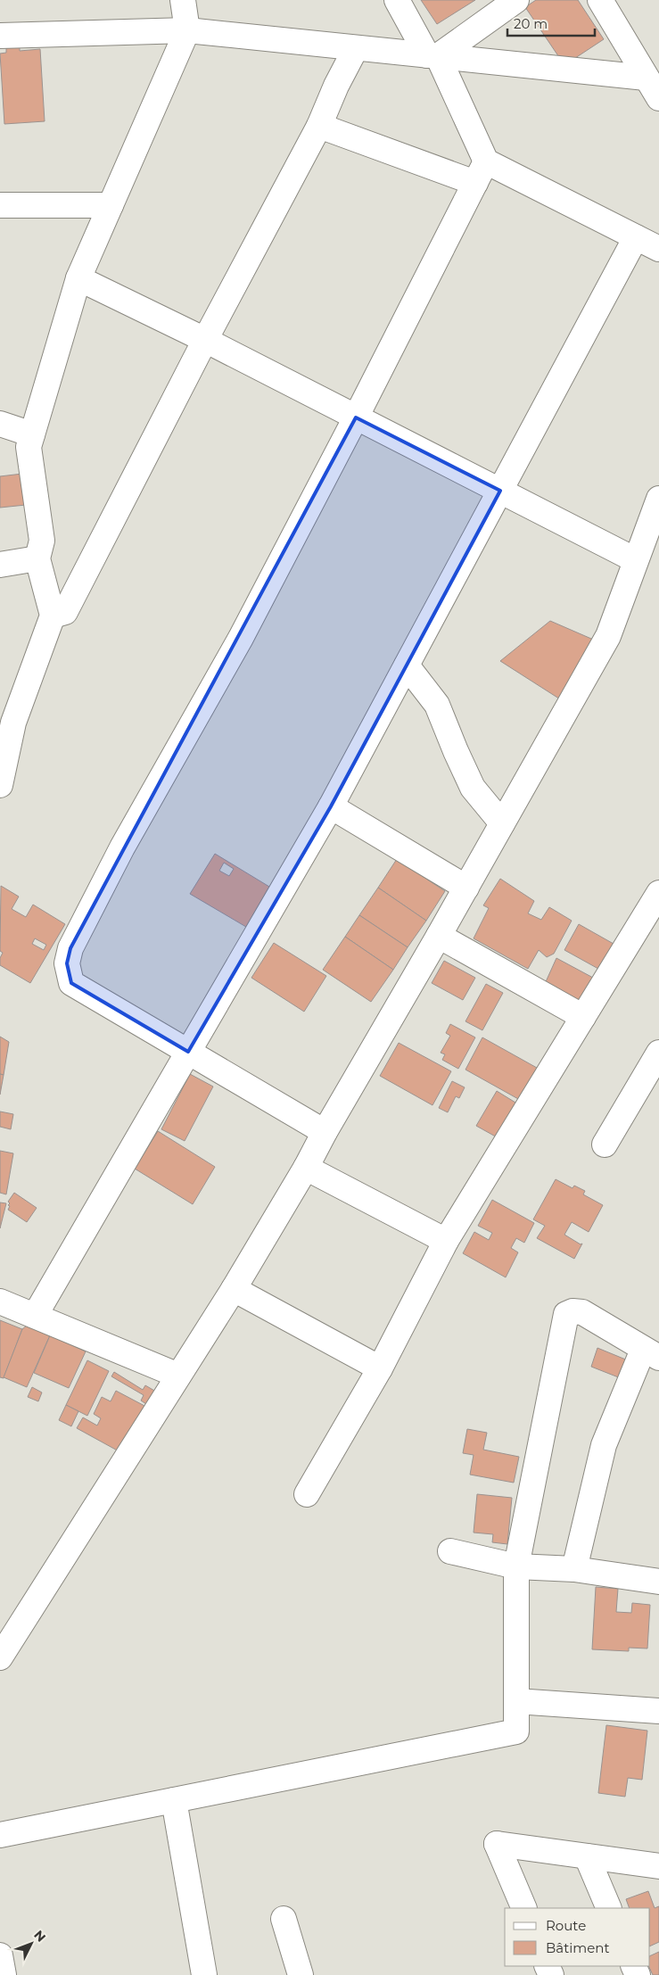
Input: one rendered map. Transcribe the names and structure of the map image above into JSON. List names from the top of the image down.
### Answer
{
  "legend": ["Route", "Bâtiment"],
  "scale_bar": "20 m",
  "north": "top right"
}
